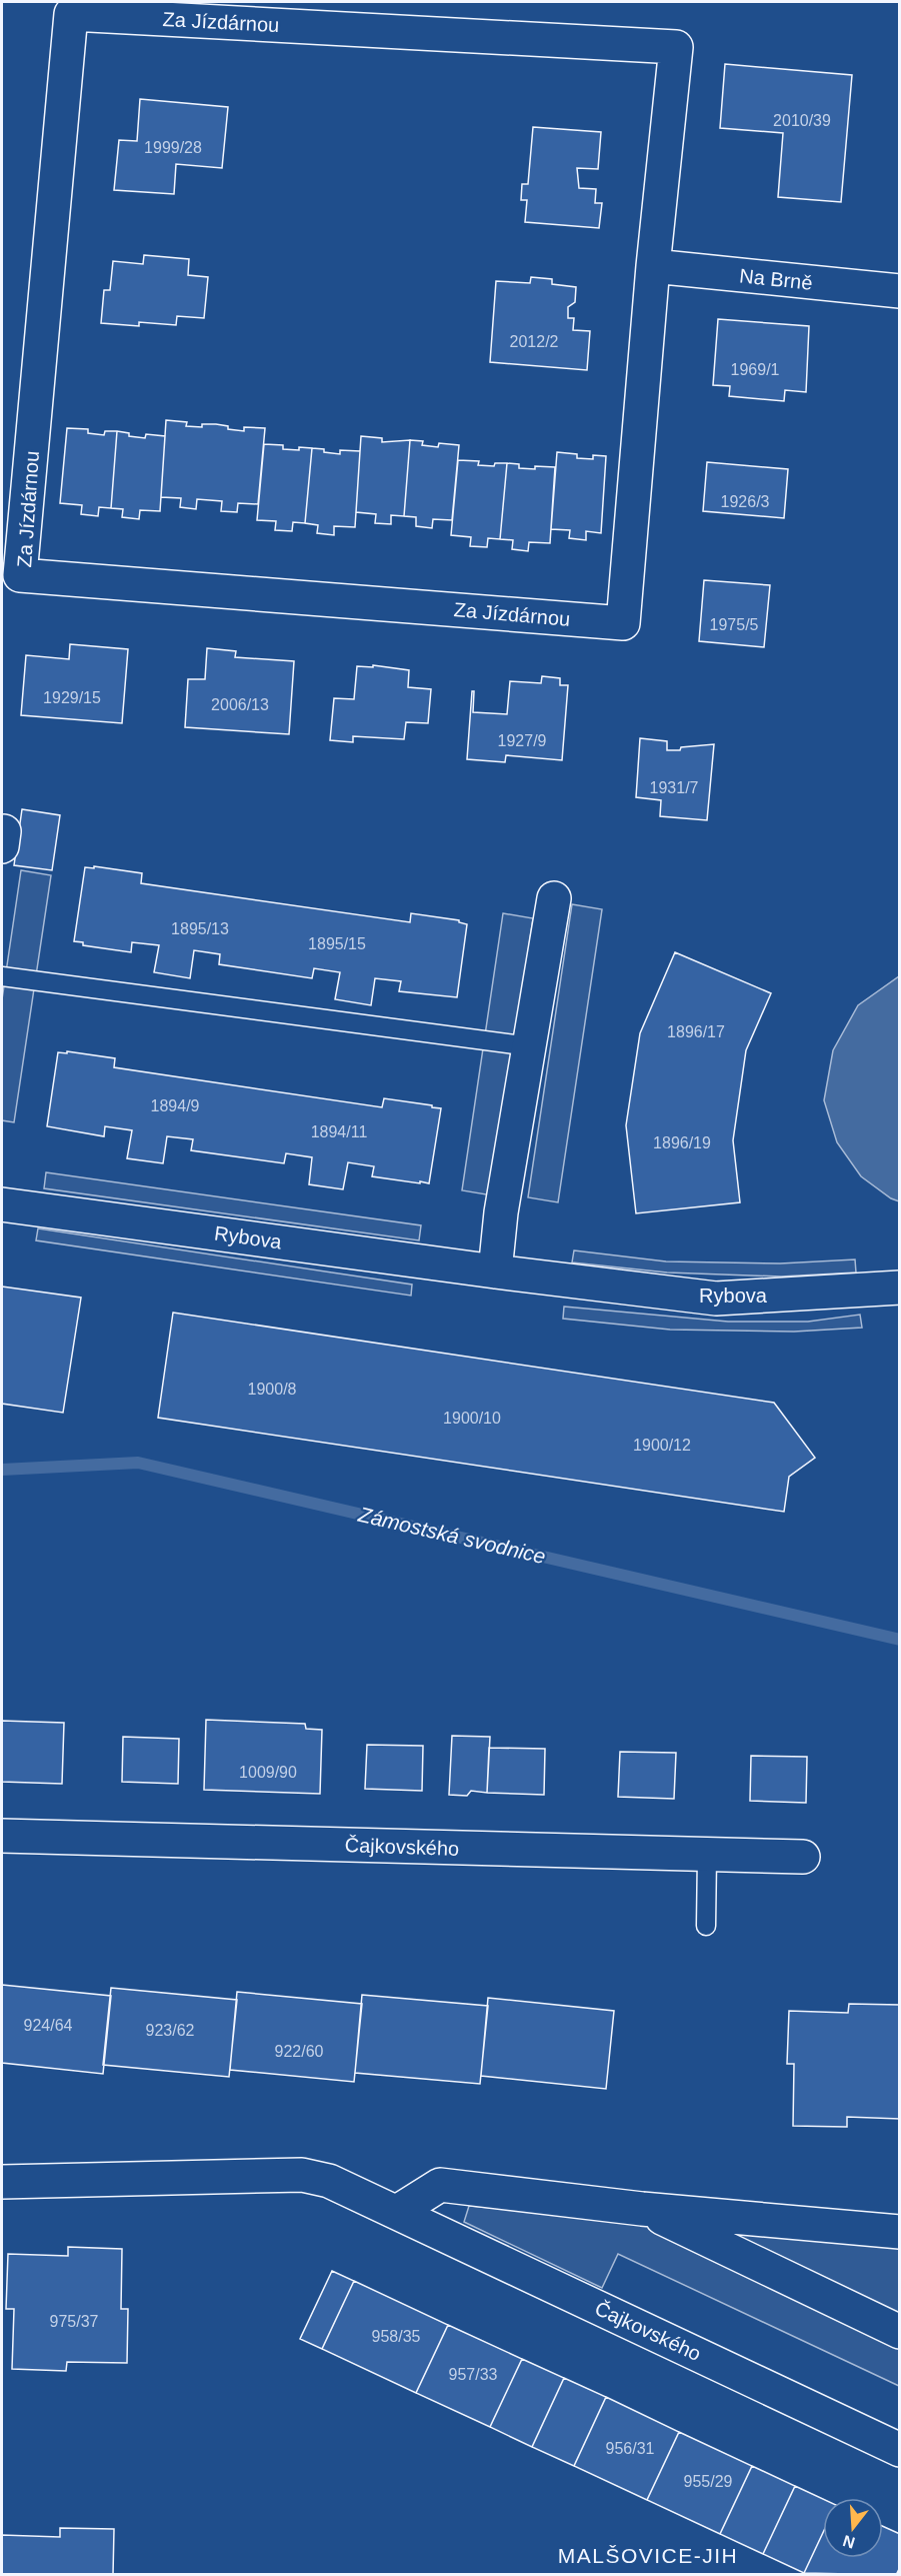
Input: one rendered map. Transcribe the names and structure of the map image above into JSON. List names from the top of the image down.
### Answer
{
  "streets": {
    "street": [
      "Za Jízdárnou",
      "Na Brně",
      "Rybova",
      "Čajkovského"
    ]
  },
  "crossings": [
    ["Za Jízdárnou", "Na Brně"]
  ],
  "districts": ["MALŠOVICE-JIH"],
  "water": ["Zámostská svodnice"],
  "house_numbers": [
    "2010/39",
    "1999/28",
    "2012/2",
    "1969/1",
    "1926/3",
    "1975/5",
    "1929/15",
    "2006/13",
    "1927/9",
    "1931/7",
    "1895/13",
    "1895/15",
    "1896/17",
    "1894/9",
    "1894/11",
    "1896/19",
    "1900/8",
    "1900/10",
    "1900/12",
    "1009/90",
    "924/64",
    "923/62",
    "922/60",
    "975/37",
    "958/35",
    "957/33",
    "956/31",
    "955/29"
  ],
  "north": "bottom"
}
